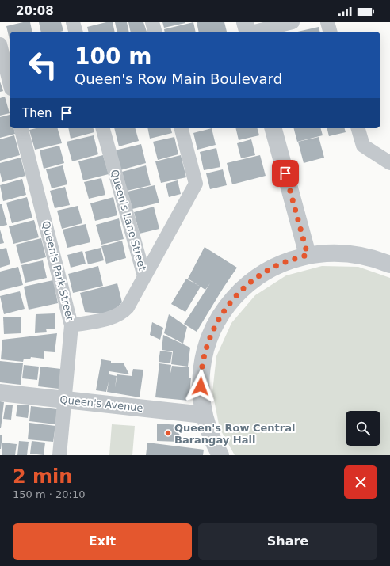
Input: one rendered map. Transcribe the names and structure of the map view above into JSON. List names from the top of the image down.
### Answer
{
  "streets": {
    "street": ["Queen's Lane Street", "Queen's Park Street", "Queen's Avenue"]
  },
  "crossings": [
    ["Queen's Lane Street", "Queen's Park Street"],
    ["Queen's Park Street", "Queen's Avenue"]
  ],
  "places": ["Queen's Row Central Barangay Hall"],
  "page": {
    "status": "20:08",
    "turn": ["100 m", "Queen's Row Main Boulevard"],
    "then": "Then",
    "heading": ["2 min", "150 m · 20:10"],
    "buttons": ["Exit", "Share"]
  }
}
